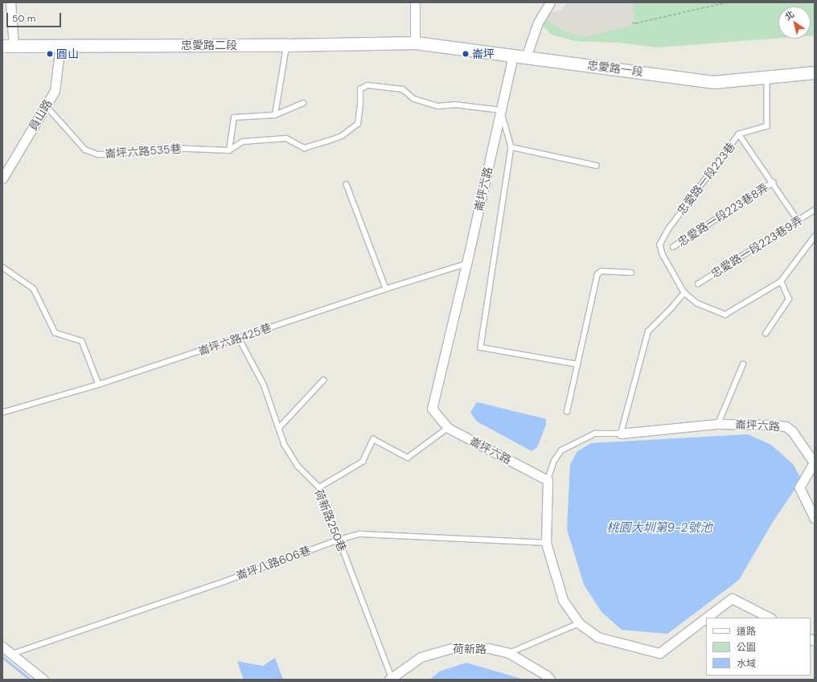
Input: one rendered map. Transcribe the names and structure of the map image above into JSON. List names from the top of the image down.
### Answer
{
  "streets": {
    "main road": ["忠愛路二段", "忠愛路一段"],
    "street": ["員山路", "崙坪六路", "荷新路"],
    "lane": [
      "崙坪六路535巷",
      "忠愛路一段223巷",
      "忠愛路一段223巷8弄",
      "忠愛路一段223巷9弄",
      "崙坪六路425巷",
      "荷新路250巷",
      "崙坪八路606巷"
    ]
  },
  "crossings": [
    ["忠愛路二段", "忠愛路一段"],
    ["忠愛路二段", "員山路"],
    ["忠愛路一段", "忠愛路一段223巷"],
    ["忠愛路一段", "崙坪六路"],
    ["員山路", "崙坪六路535巷"],
    ["崙坪六路", "崙坪六路425巷"],
    ["崙坪六路425巷", "荷新路250巷"],
    ["荷新路250巷", "崙坪八路606巷"],
    ["荷新路250巷", "荷新路"]
  ],
  "water": ["桃園大圳第9-2號池"],
  "places": ["圓山", "崙坪"],
  "legend": ["道路", "公園", "水域"],
  "scale_bar": "50 m",
  "north": "top left"
}
